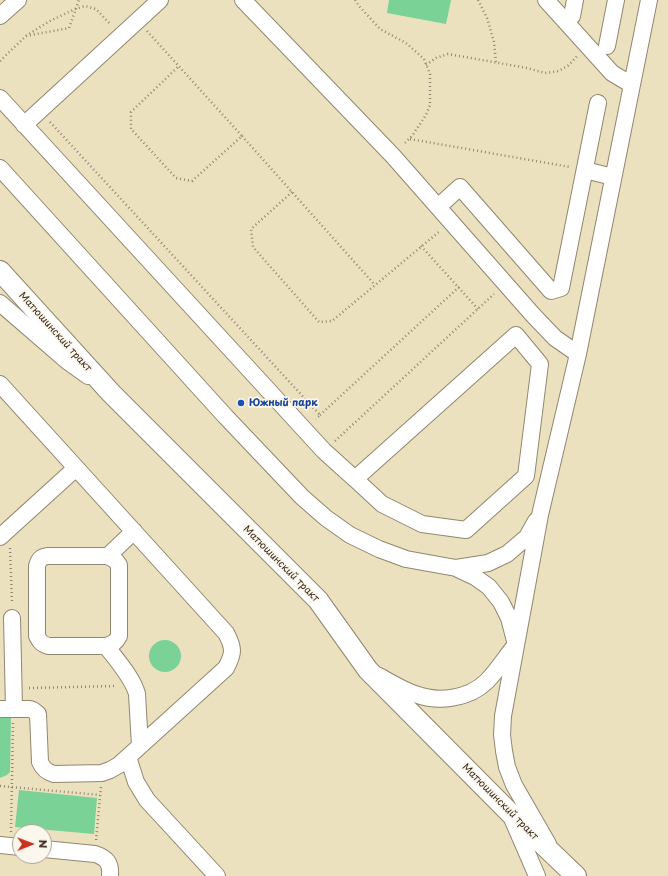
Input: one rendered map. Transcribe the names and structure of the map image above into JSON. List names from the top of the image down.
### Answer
{
  "streets": {
    "main road": ["Матюшинский тракт"]
  },
  "places": ["Южный парк"],
  "north": "right"
}
